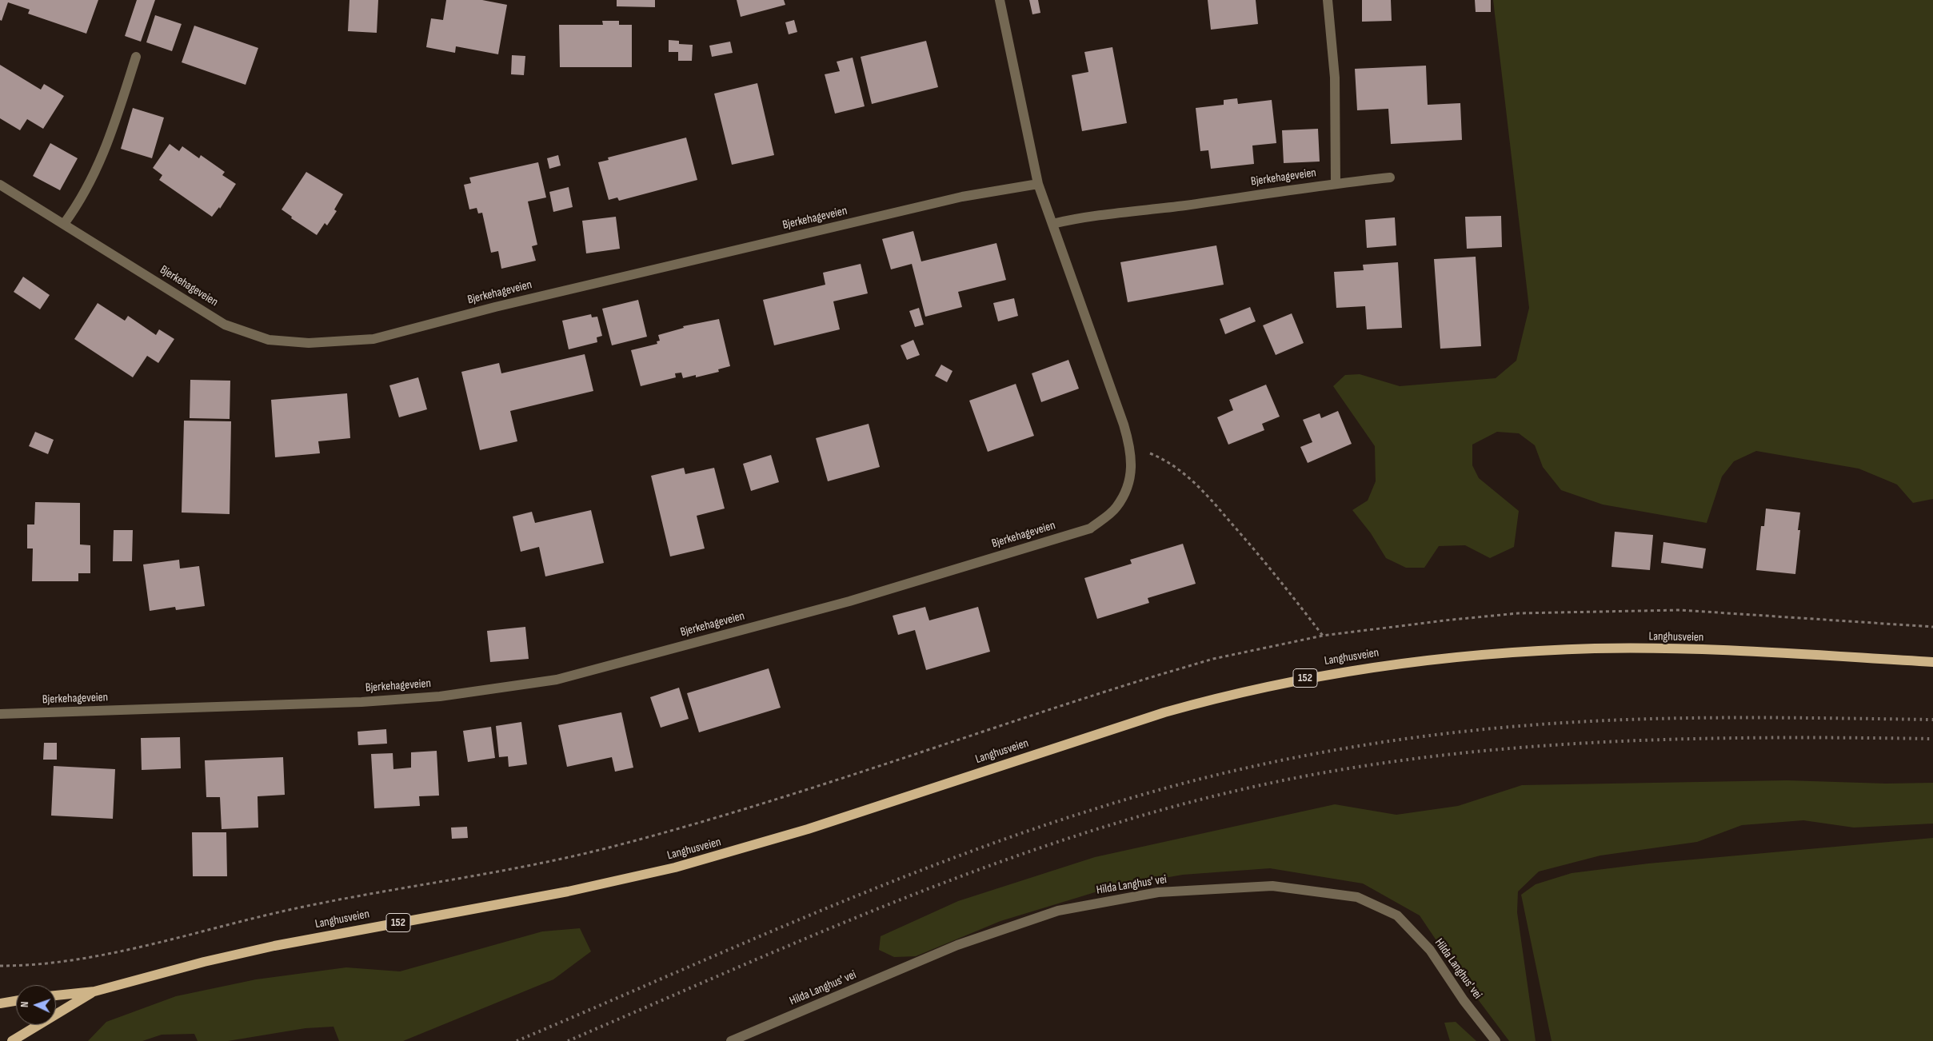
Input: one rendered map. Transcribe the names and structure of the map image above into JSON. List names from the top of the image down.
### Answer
{
  "streets": {
    "main road": ["Langhusveien", "152"],
    "street": ["Bjerkehageveien", "Hilda Langhus' vei"]
  },
  "north": "left"
}
